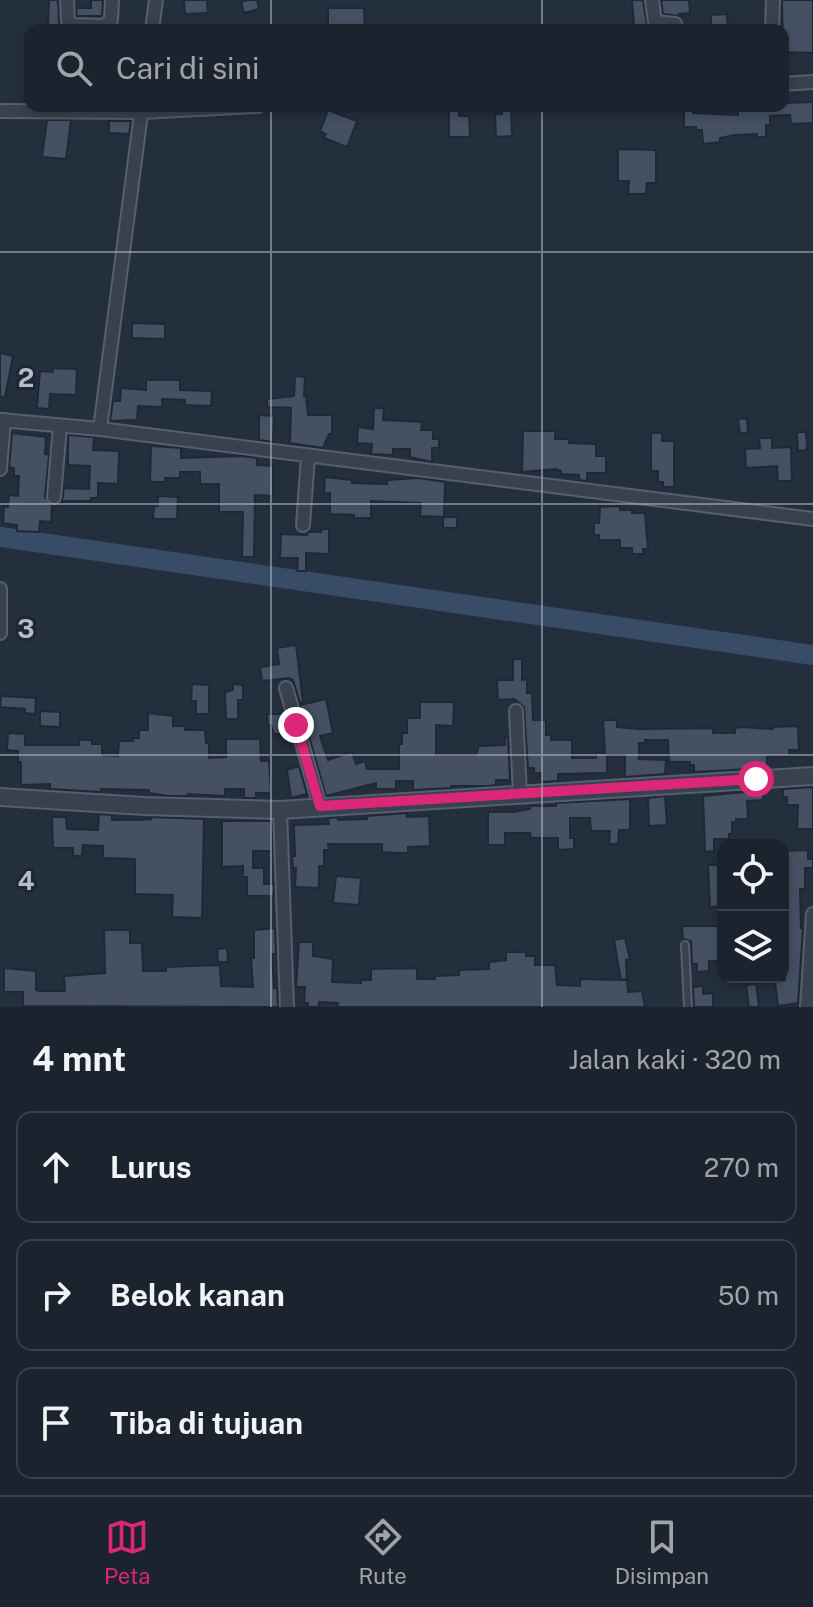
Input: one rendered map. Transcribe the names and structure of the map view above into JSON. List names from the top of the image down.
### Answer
{
  "page": {
    "search": "Cari di sini",
    "heading": ["4 mnt", "Jalan kaki · 320 m"],
    "list": [
      ["Lurus", "270 m"],
      ["Belok kanan", "50 m"],
      "Tiba di tujuan"
    ],
    "nav": ["Peta", "Rute", "Disimpan"]
  },
  "grid": {
    "rows": ["2", "3", "4"]
  }
}
